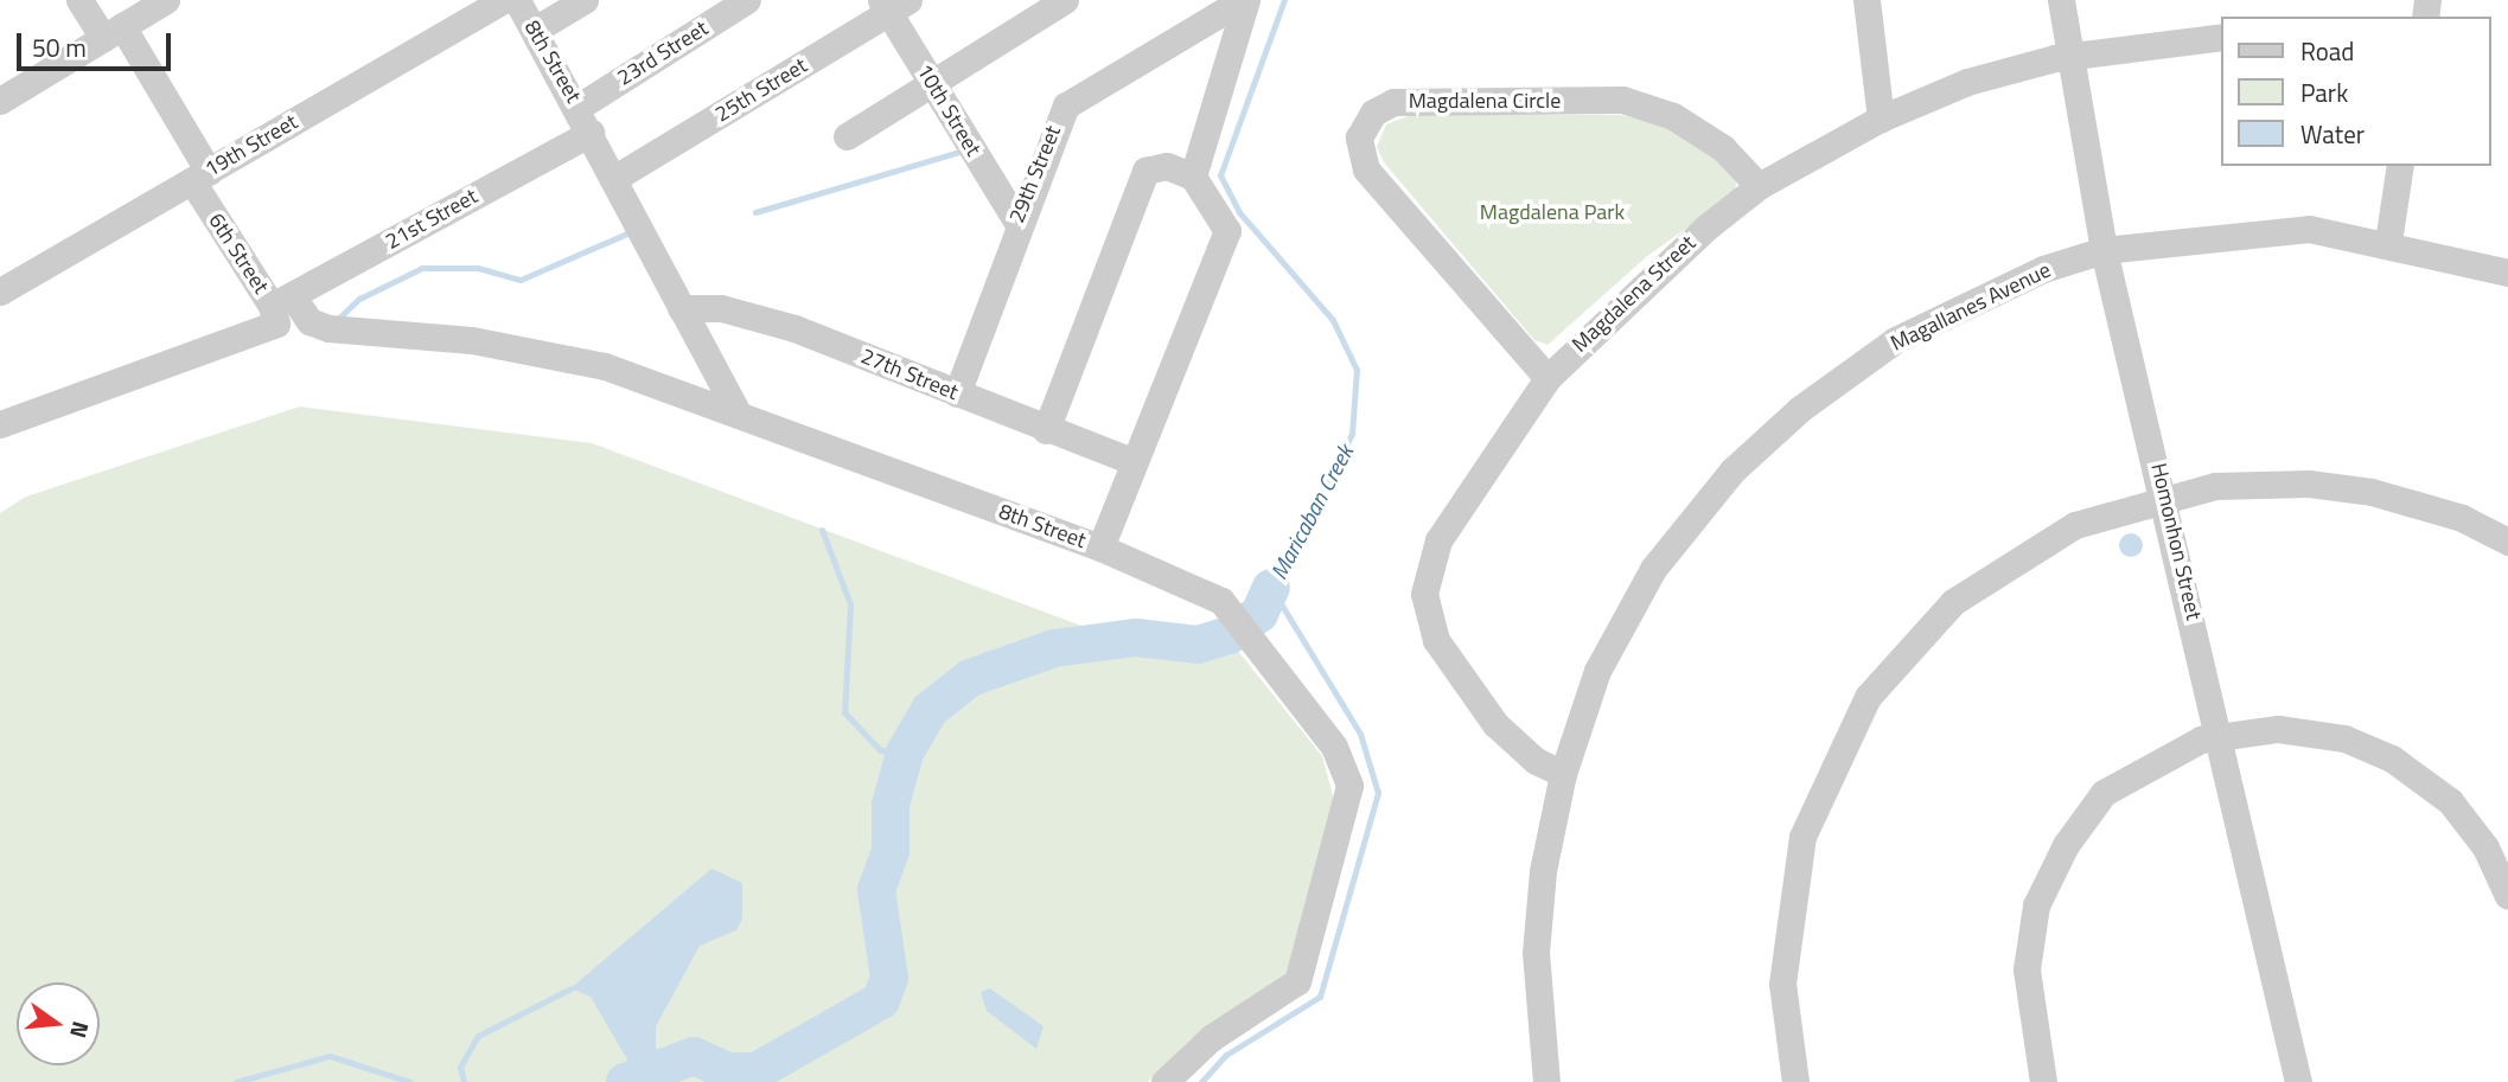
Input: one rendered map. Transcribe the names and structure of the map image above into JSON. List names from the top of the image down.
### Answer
{
  "streets": {
    "street": [
      "23rd Street",
      "8th Street",
      "25th Street",
      "Magdalena Circle",
      "10th Street",
      "19th Street",
      "29th Street",
      "21st Street",
      "6th Street",
      "Magdalena Street",
      "Magallanes Avenue",
      "27th Street",
      "Homonhon Street"
    ]
  },
  "crossings": [
    ["23rd Street", "8th Street"],
    ["8th Street", "25th Street"],
    ["8th Street", "21st Street"],
    ["8th Street", "27th Street"],
    ["25th Street", "10th Street"],
    ["Magdalena Circle", "Magdalena Street"],
    ["10th Street", "29th Street"],
    ["19th Street", "6th Street"],
    ["29th Street", "27th Street"],
    ["21st Street", "6th Street"],
    ["Magdalena Street", "Magallanes Avenue"],
    ["Magdalena Street", "Homonhon Street"],
    ["Magallanes Avenue", "Homonhon Street"]
  ],
  "water": ["Maricaban Creek"],
  "parks": ["Magdalena Park"],
  "legend": ["Road", "Park", "Water"],
  "scale_bar": "50 m",
  "north": "right"
}
